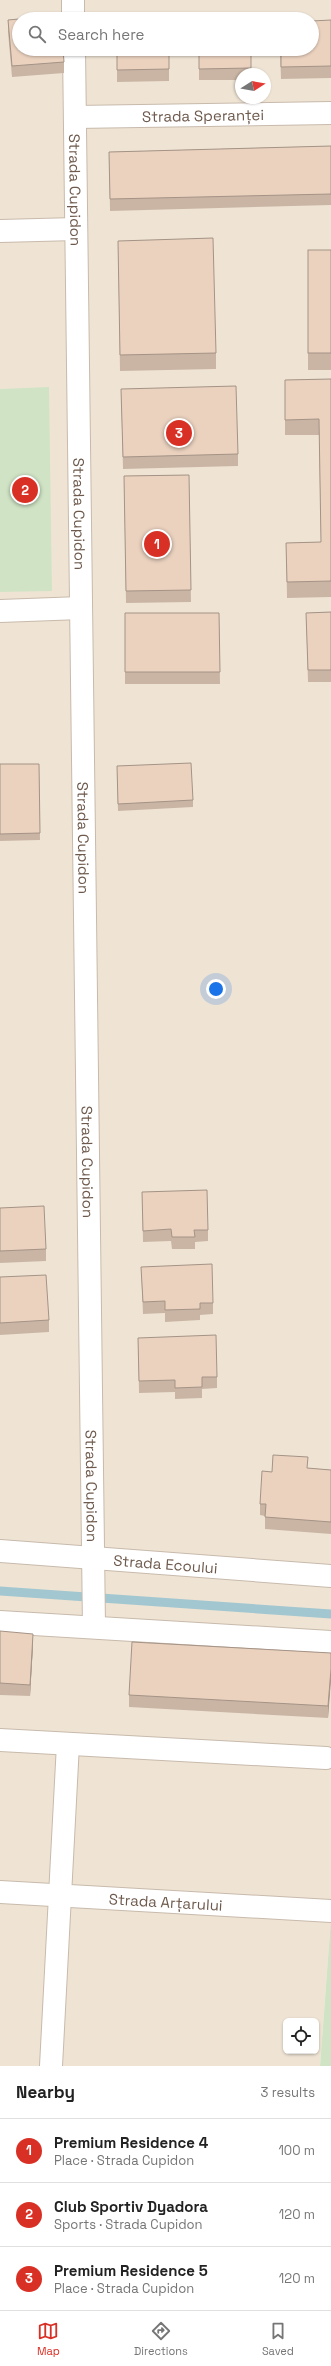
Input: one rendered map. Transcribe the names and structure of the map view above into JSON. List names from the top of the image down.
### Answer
{
  "streets": {
    "street": [
      "Strada Speranței",
      "Strada Cupidon",
      "Strada Ecoului",
      "Strada Arțarului"
    ]
  },
  "crossings": [
    ["Strada Speranței", "Strada Cupidon"],
    ["Strada Cupidon", "Strada Ecoului"]
  ],
  "north": "right",
  "page": {
    "search": "Search here",
    "pins": ["3", "2", "1"],
    "heading": ["Nearby", "3 results"],
    "list": [
      {
        "mark": "1",
        "name": "Premium Residence 4",
        "note": "Place · Strada Cupidon",
        "value": "100 m"
      },
      {
        "mark": "2",
        "name": "Club Sportiv Dyadora",
        "note": "Sports · Strada Cupidon",
        "value": "120 m"
      },
      {
        "mark": "3",
        "name": "Premium Residence 5",
        "note": "Place · Strada Cupidon",
        "value": "120 m"
      }
    ],
    "nav": ["Map", "Directions", "Saved"]
  }
}
